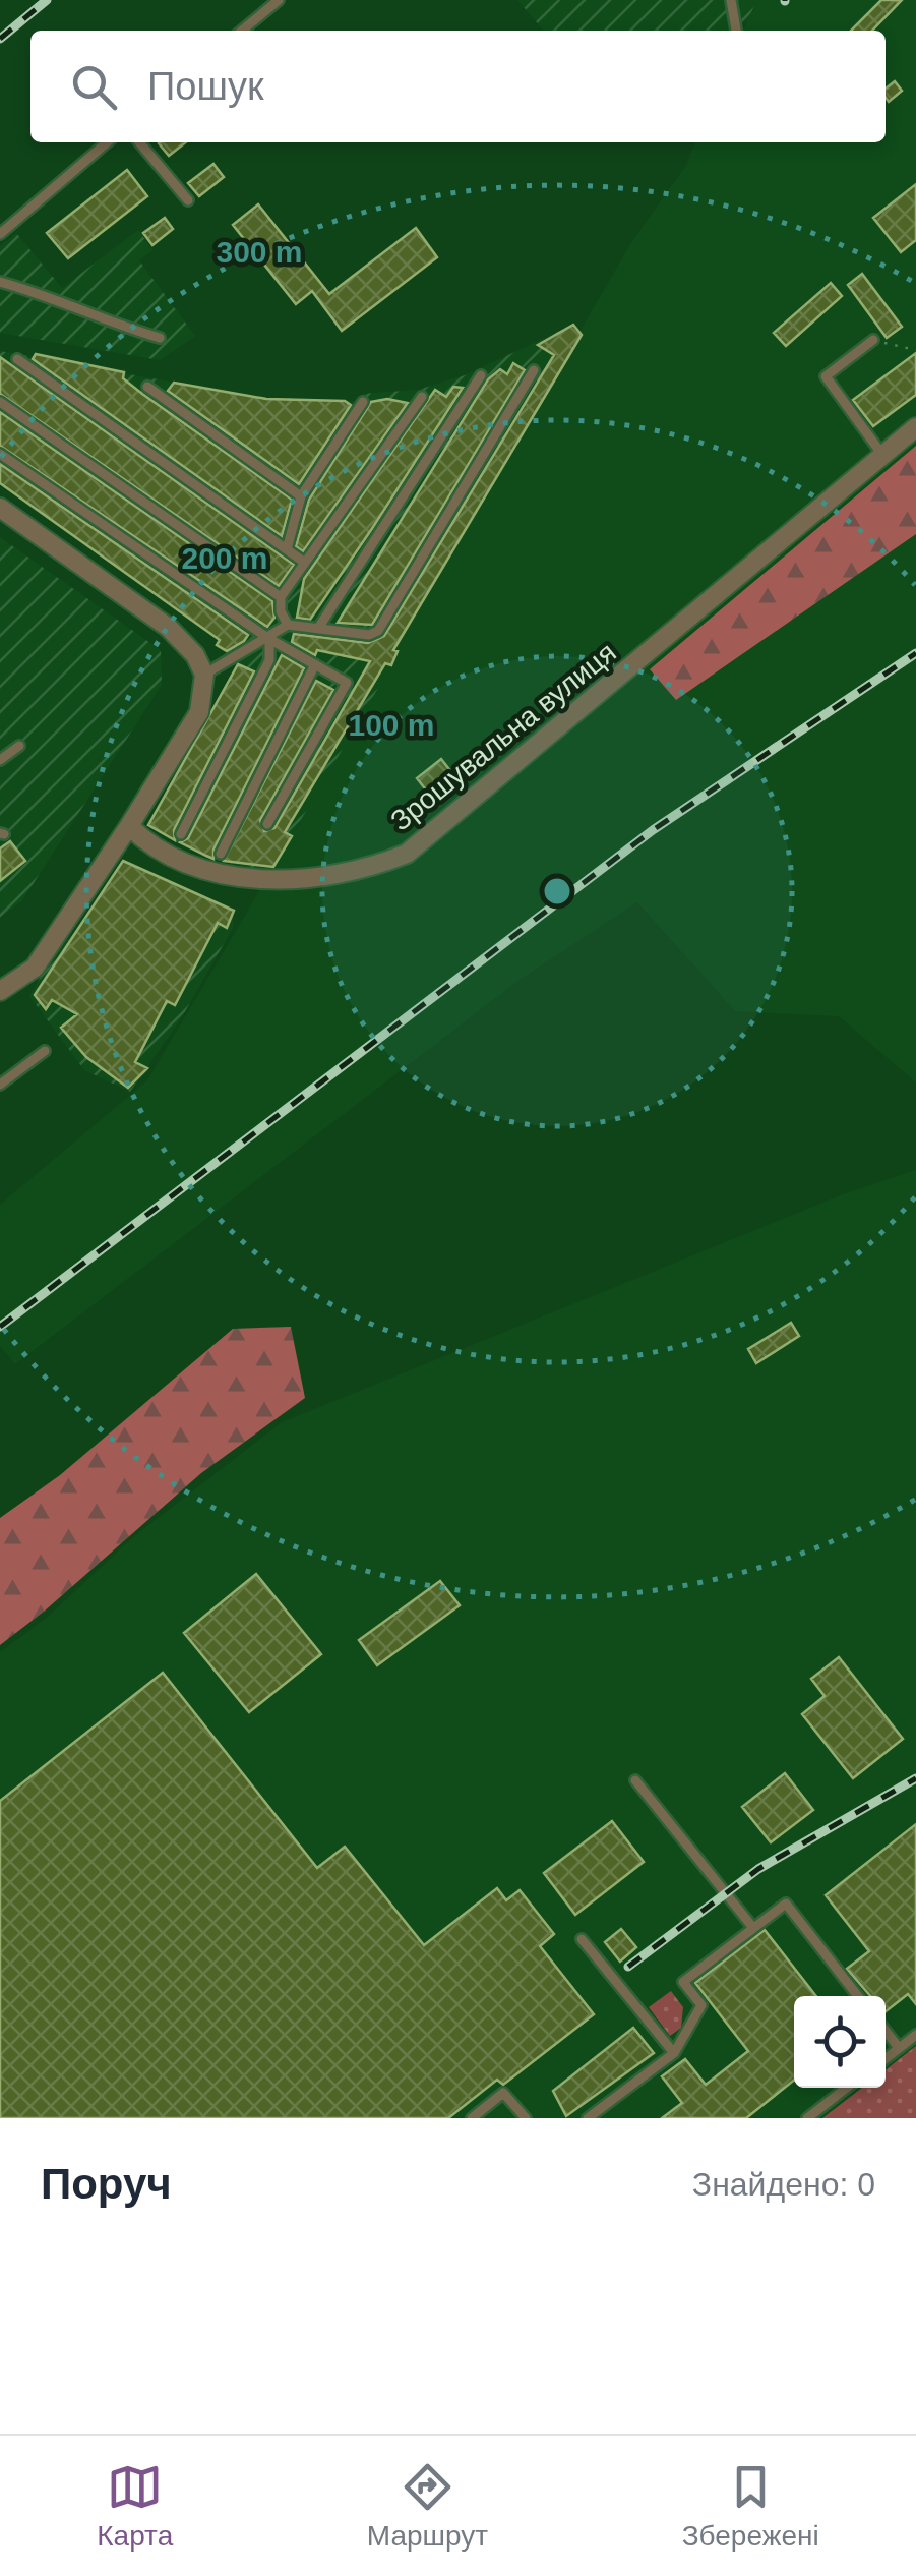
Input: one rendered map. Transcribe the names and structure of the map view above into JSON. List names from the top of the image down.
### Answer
{
  "streets": {
    "street": ["Зрошувальна вулиця"]
  },
  "page": {
    "search": "Пошук",
    "heading": ["Поруч", "Знайдено: 0"],
    "nav": ["Карта", "Маршрут", "Збережені"]
  },
  "rings": ["300 m", "200 m", "100 m"]
}
